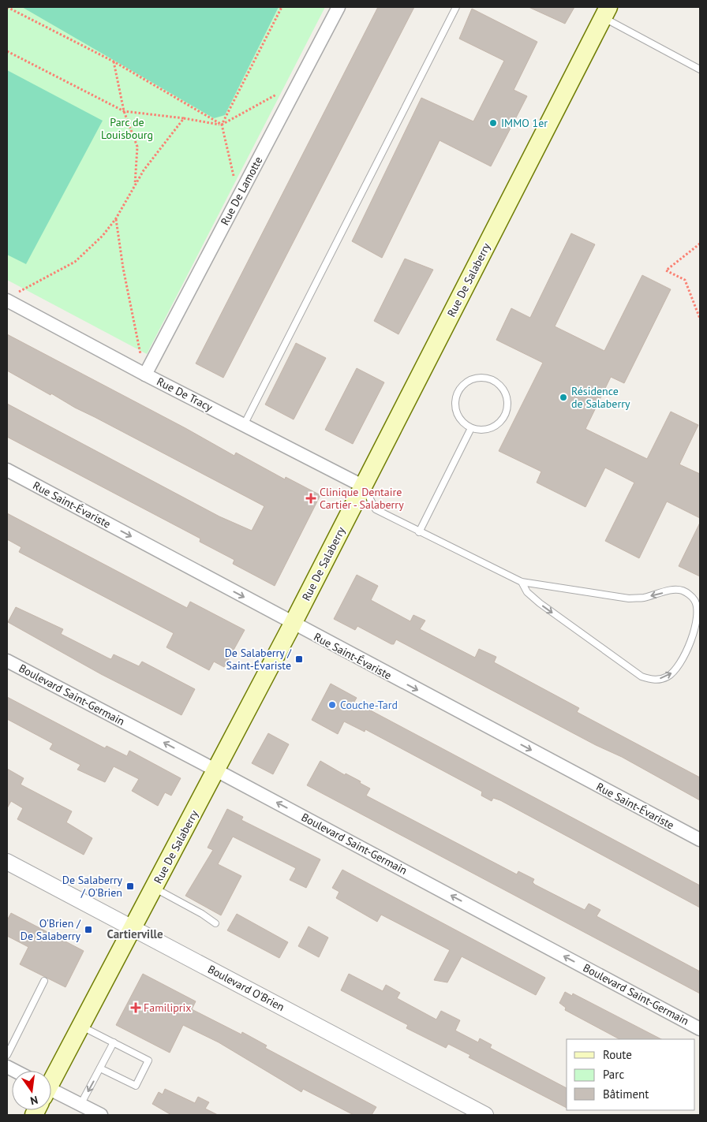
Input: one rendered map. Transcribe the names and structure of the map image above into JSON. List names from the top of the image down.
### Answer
{
  "streets": {
    "main road": ["Rue De Salaberry"],
    "street": [
      "Rue De Lamotte",
      "Rue De Tracy",
      "Rue Saint-Évariste",
      "Boulevard Saint-Germain",
      "Boulevard O'Brien"
    ]
  },
  "crossings": [
    ["Rue De Lamotte", "Rue De Tracy"],
    ["Rue De Salaberry", "Rue De Tracy"],
    ["Rue De Salaberry", "Rue Saint-Évariste"],
    ["Rue De Salaberry", "Boulevard Saint-Germain"],
    ["Rue De Salaberry", "Boulevard O'Brien"]
  ],
  "one_way": ["Rue Saint-Évariste", "Boulevard Saint-Germain"],
  "districts": ["Cartierville"],
  "parks": ["Parc de Louisbourg"],
  "places": {
    "other": ["IMMO 1er", "Résidence de Salaberry", "Couche-Tard"],
    "health": ["Clinique Dentaire Cartier - Salaberry", "Familiprix"],
    "transit": ["De Salaberry / Saint-Évariste", "De Salaberry / O'Brien", "O'Brien / De Salaberry"]
  },
  "legend": ["Route", "Parc", "Bâtiment"],
  "north": "bottom"
}
